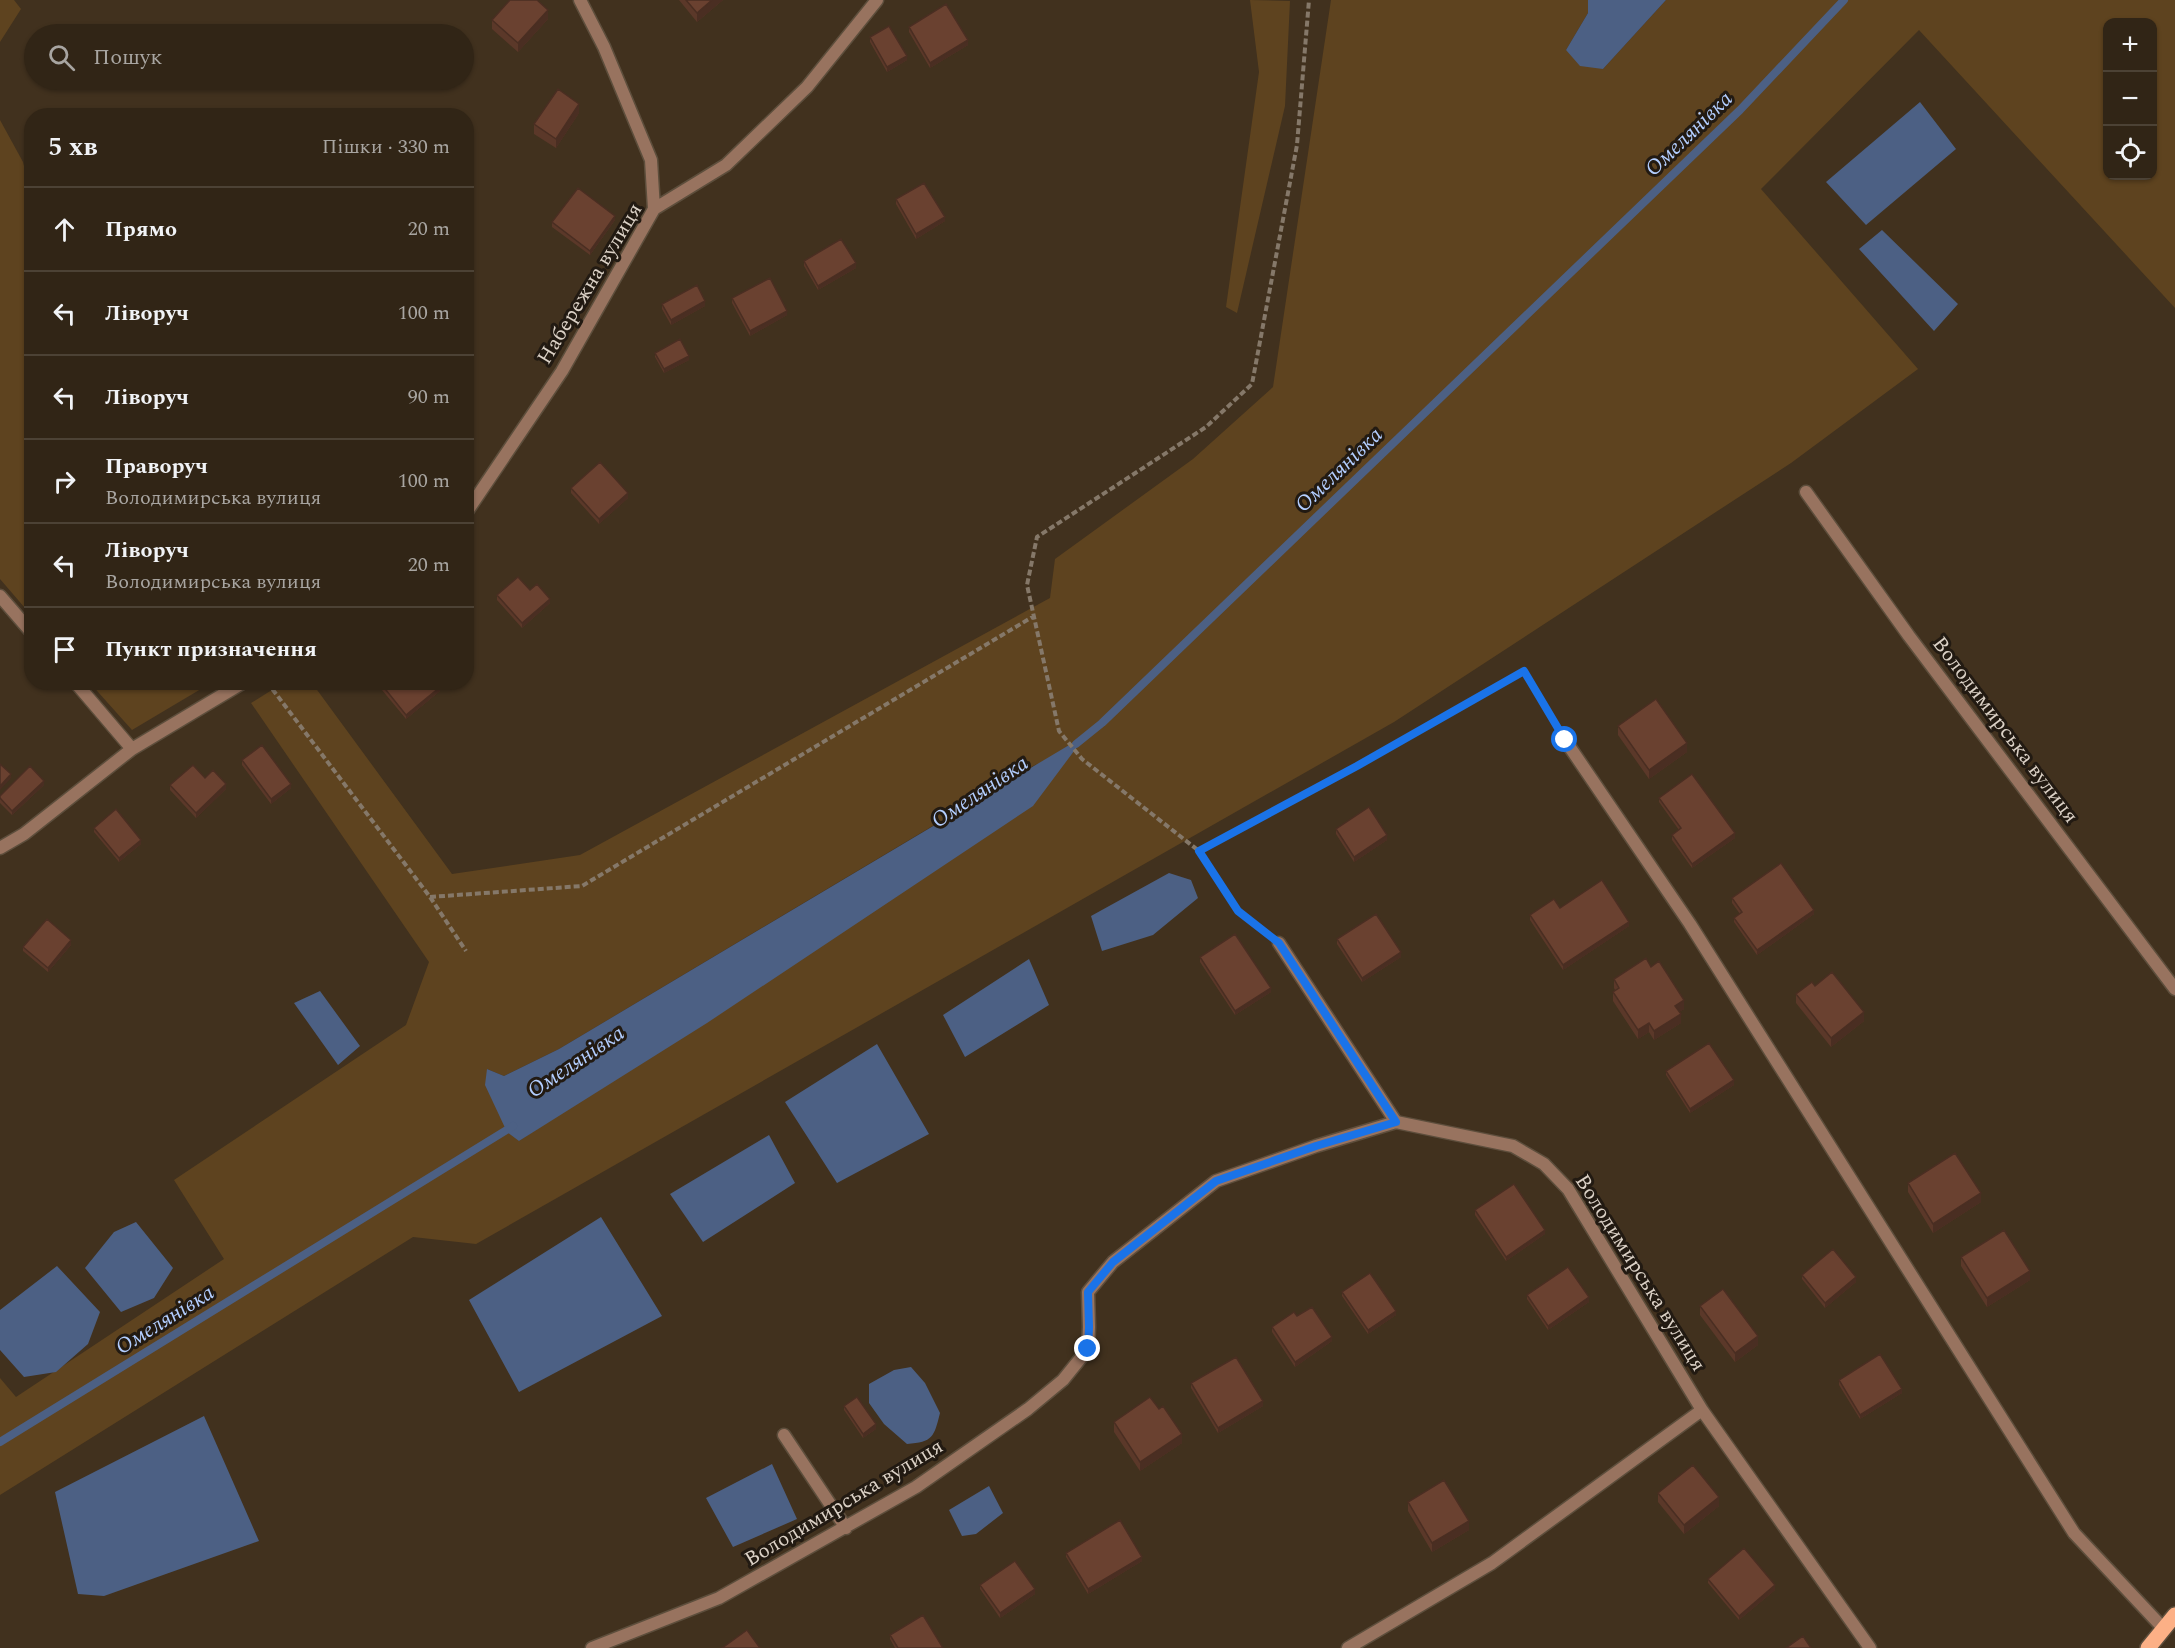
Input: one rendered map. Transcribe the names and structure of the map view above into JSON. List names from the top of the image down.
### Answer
{
  "streets": {
    "street": ["Набережна вулиця", "Володимирська вулиця"]
  },
  "water": ["Омелянівка"],
  "page": {
    "map_buttons": ["+", "−"],
    "search": "Пошук",
    "heading": ["5 хв", "Пішки · 330 m"],
    "list": [
      ["Прямо", "20 m"],
      ["Ліворуч", "100 m"],
      ["Ліворуч", "90 m"],
      ["Праворуч", "Володимирська вулиця", "100 m"],
      ["Ліворуч", "Володимирська вулиця", "20 m"],
      "Пункт призначення"
    ]
  }
}
